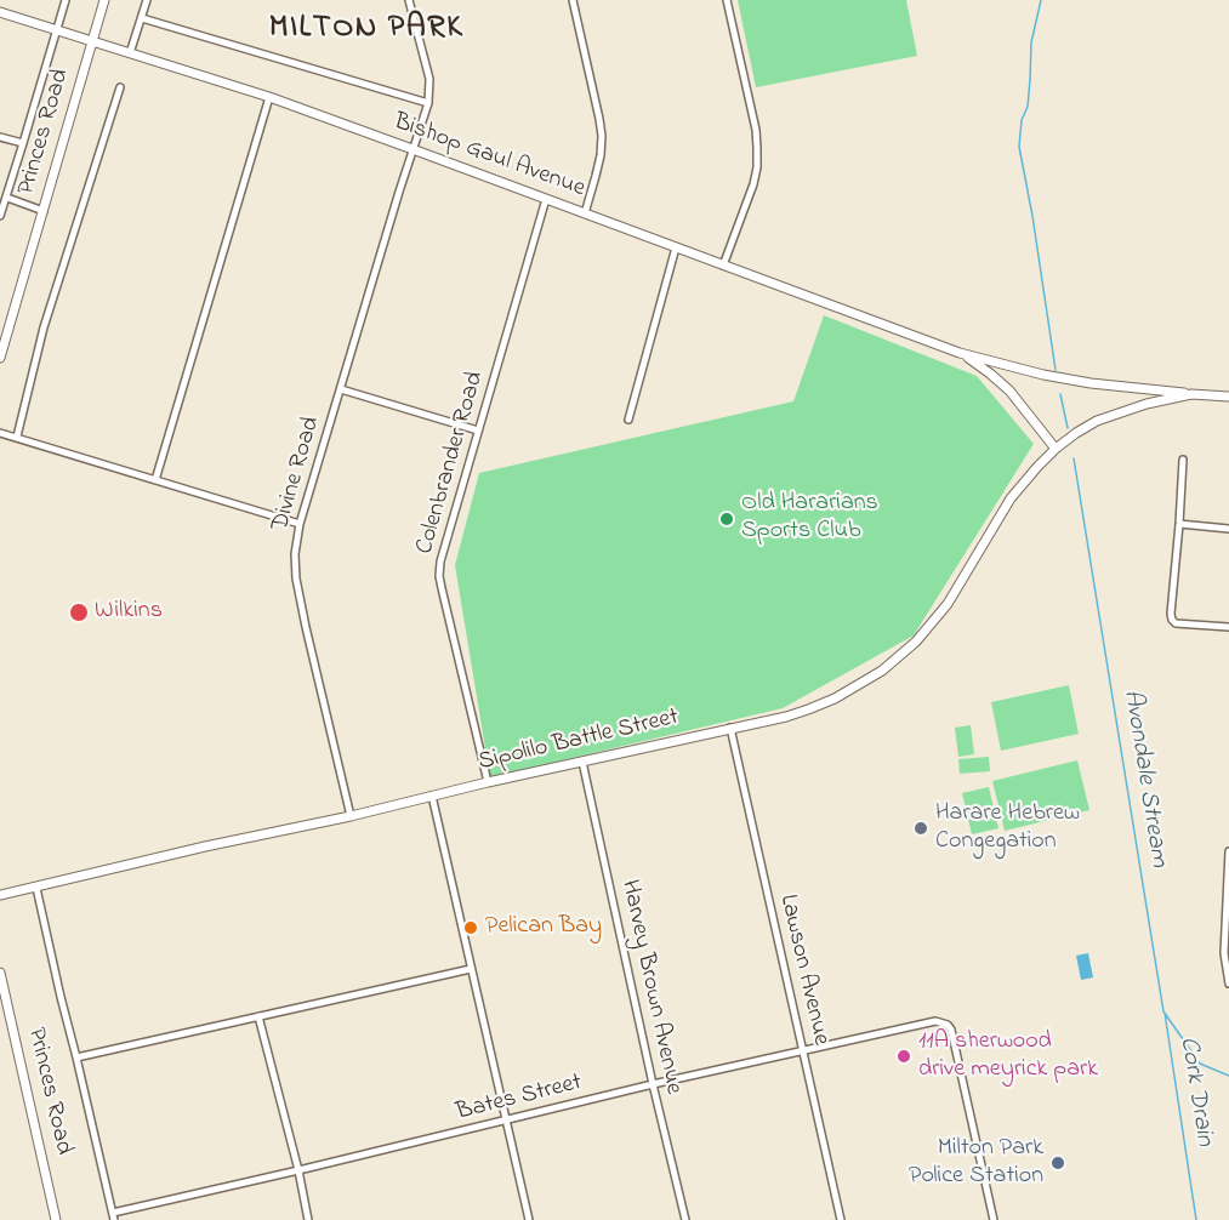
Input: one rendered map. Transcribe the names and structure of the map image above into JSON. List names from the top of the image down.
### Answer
{
  "streets": {
    "main road": ["Princes Road", "Bishop Gaul Avenue", "Sipolilo Battle Street"],
    "street": [
      "Colenbrander Road",
      "Divine Road",
      "Lawson Avenue",
      "Harvey Brown Avenue",
      "Bates Street"
    ]
  },
  "crossings": [
    ["Princes Road", "Bishop Gaul Avenue"],
    ["Bishop Gaul Avenue", "Colenbrander Road"],
    ["Bishop Gaul Avenue", "Divine Road"],
    ["Colenbrander Road", "Sipolilo Battle Street"],
    ["Divine Road", "Sipolilo Battle Street"],
    ["Sipolilo Battle Street", "Lawson Avenue"],
    ["Sipolilo Battle Street", "Harvey Brown Avenue"],
    ["Lawson Avenue", "Bates Street"],
    ["Harvey Brown Avenue", "Bates Street"]
  ],
  "districts": ["MILTON PARK"],
  "water": ["Avondale Stream", "Cork Drain"],
  "places": [
    "Old Hararians Sports Club",
    "Wilkins",
    "Harare Hebrew Congegation",
    "Pelican Bay",
    "11A sherwood drive meyrick park",
    "Milton Park Police Station"
  ]
}
